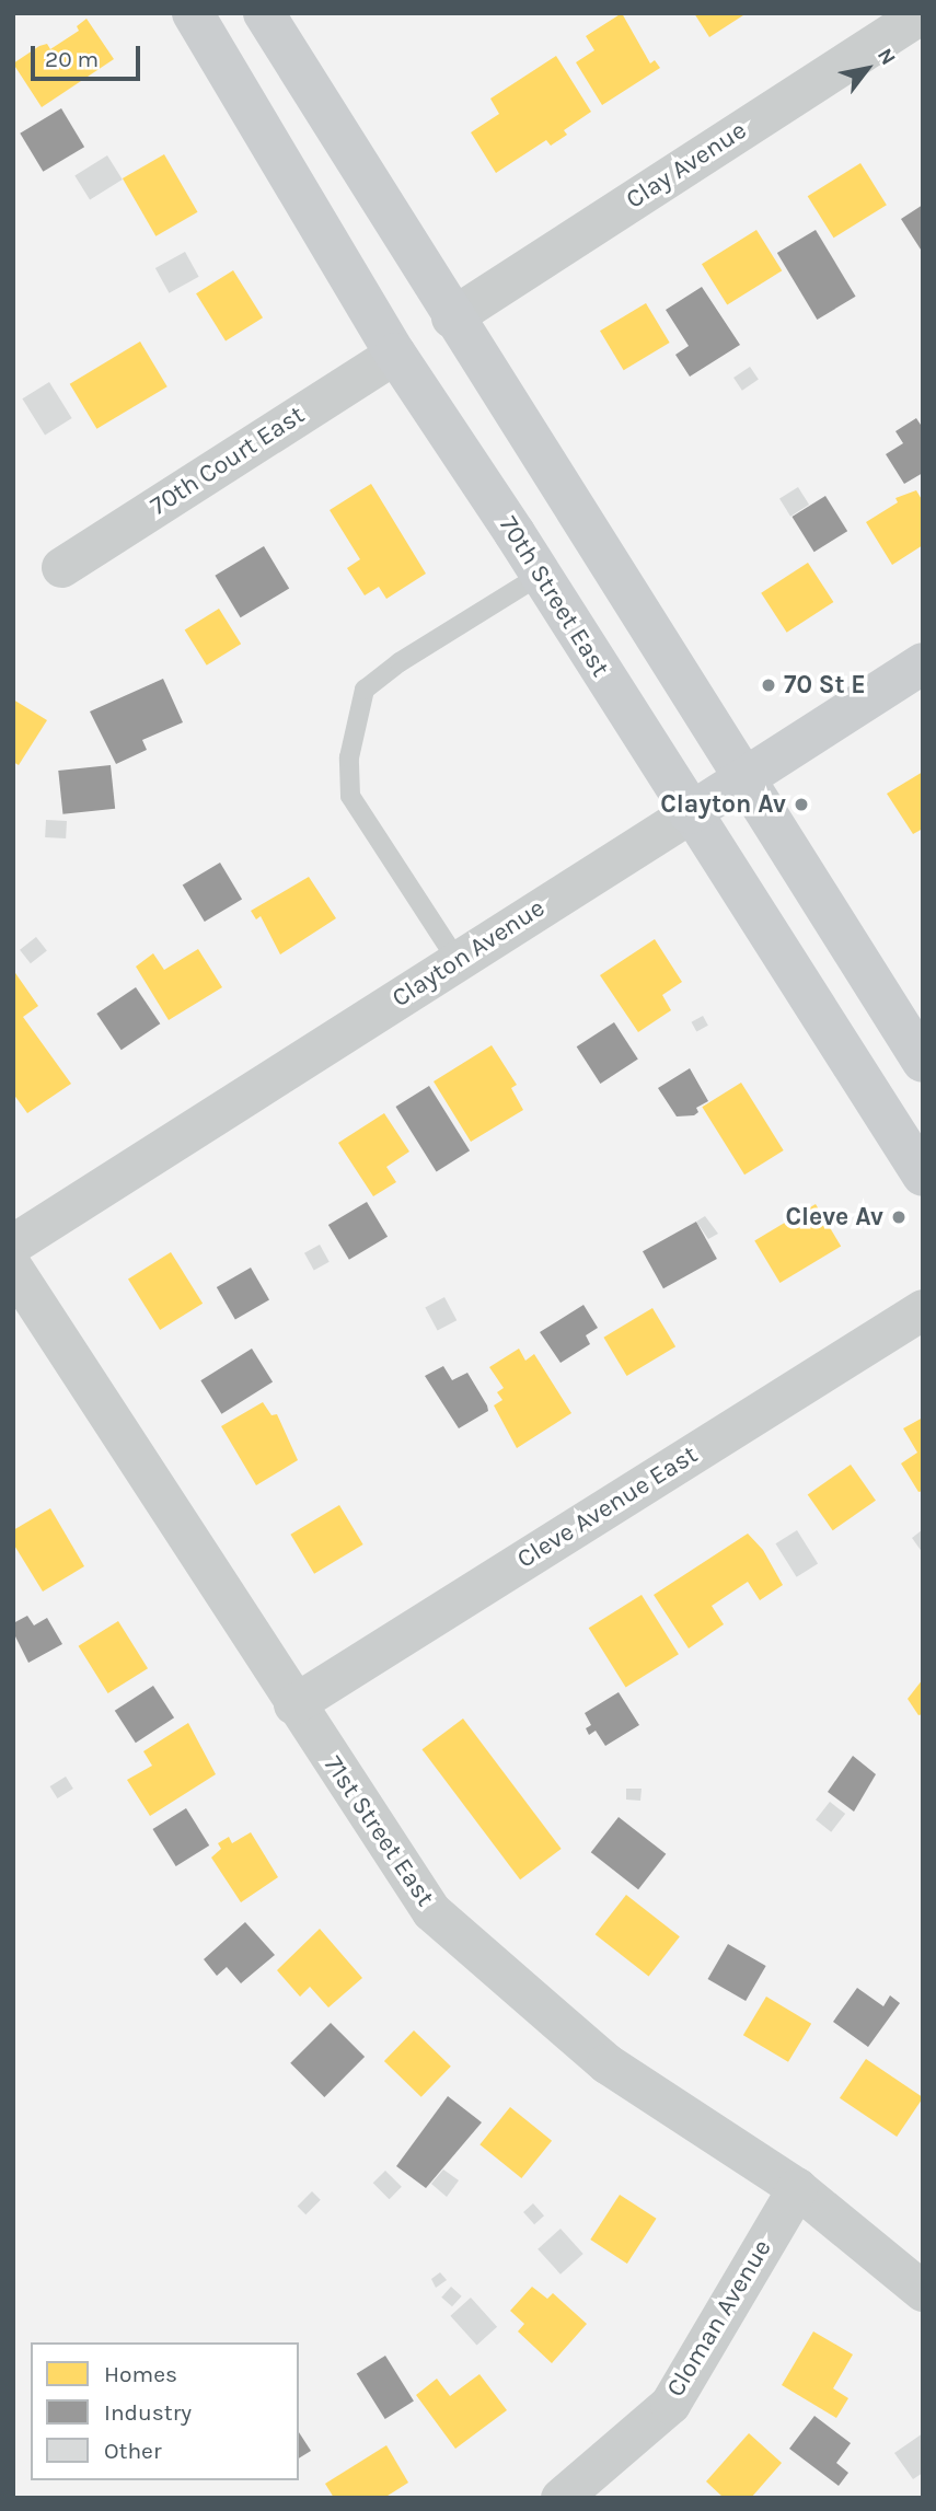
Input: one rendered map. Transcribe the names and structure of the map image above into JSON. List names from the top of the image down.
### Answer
{
  "streets": {
    "main road": ["70th Street East", "Clayton Avenue"],
    "street": [
      "Clay Avenue",
      "70th Court East",
      "Cleve Avenue East",
      "71st Street East",
      "Cloman Avenue"
    ]
  },
  "crossings": [
    ["70th Court East", "70th Street East"],
    ["70th Street East", "Clayton Avenue"],
    ["Cleve Avenue East", "71st Street East"],
    ["71st Street East", "Cloman Avenue"]
  ],
  "places": ["70 St E", "Clayton Av", "Cleve Av"],
  "legend": ["Homes", "Industry", "Other"],
  "scale_bar": "20 m",
  "north": "top right"
}
